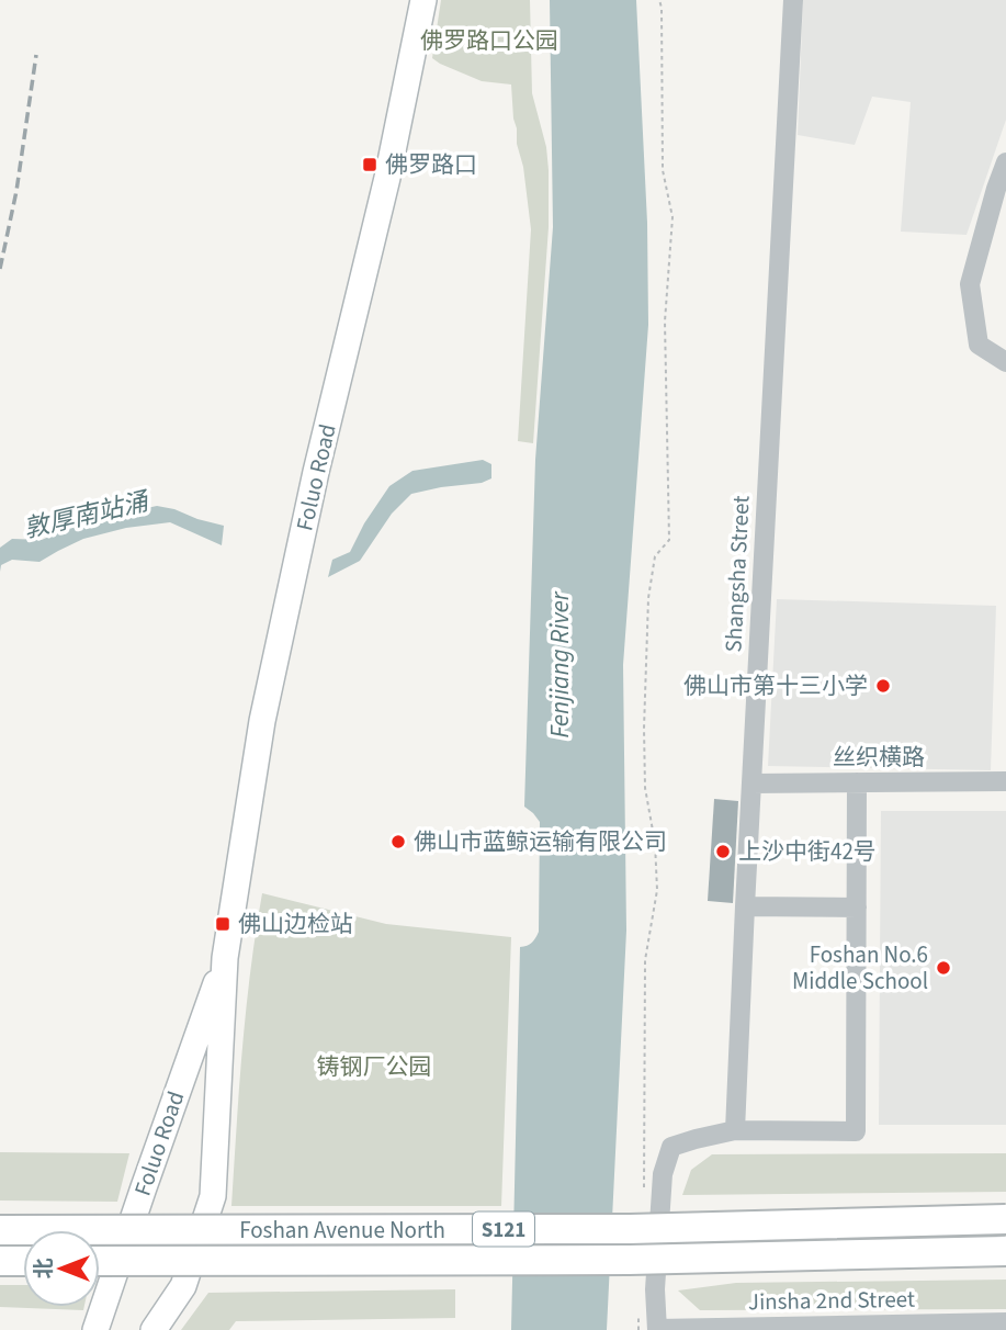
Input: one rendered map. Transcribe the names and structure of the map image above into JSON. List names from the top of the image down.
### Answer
{
  "streets": {
    "highway": ["S121", "Foshan Avenue North"],
    "main road": ["Foluo Road"],
    "street": ["Shangsha Street", "丝织横路", "Jinsha 2nd Street"]
  },
  "crossings": [
    ["Shangsha Street", "丝织横路"]
  ],
  "water": ["敦厚南站涌", "Fenjiang River"],
  "parks": ["佛罗路口公园", "铸钢厂公园"],
  "places": {
    "transit": ["佛罗路口", "佛山边检站"],
    "other": [
      "佛山市第十三小学",
      "佛山市蓝鲸运输有限公司",
      "上沙中街42号",
      "Foshan No.6 Middle School"
    ]
  },
  "north": "left"
}
